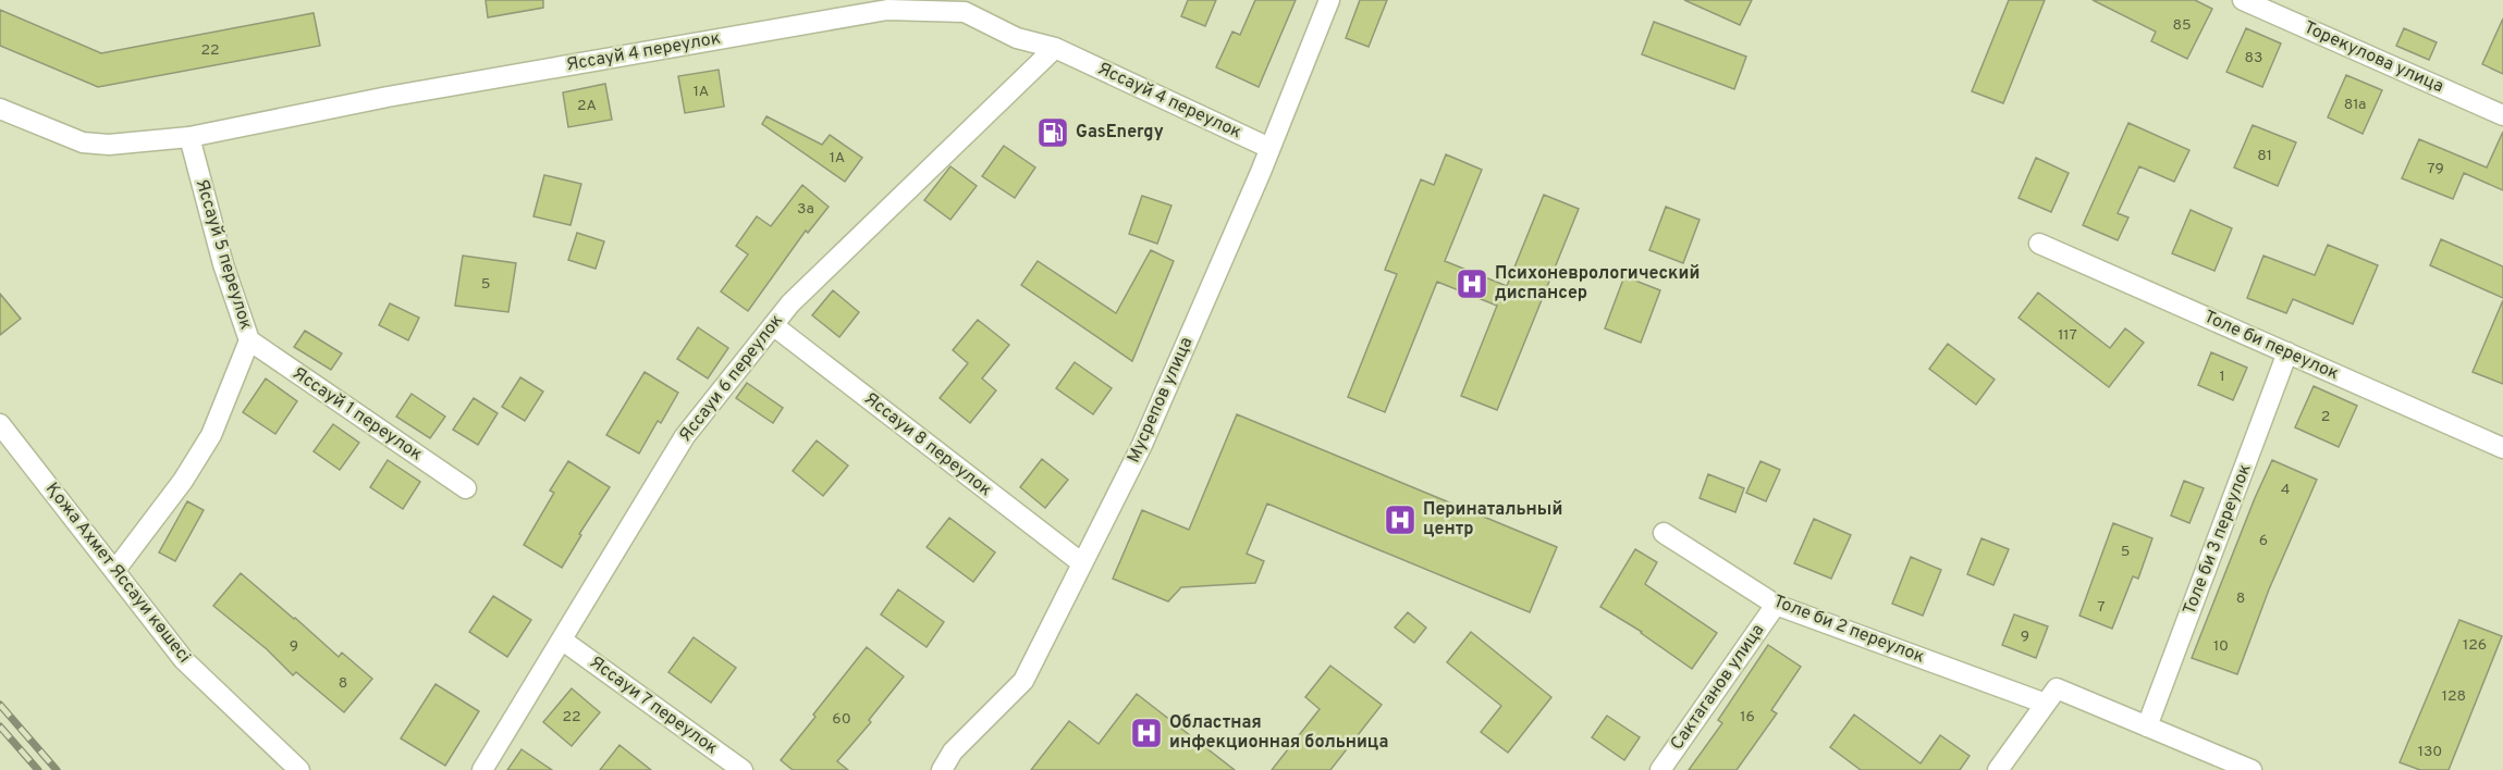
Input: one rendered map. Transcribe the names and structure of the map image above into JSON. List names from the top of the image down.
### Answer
{
  "streets": {
    "street": [
      "Яссауй 4 переулок",
      "Торекулова улица",
      "Яссауй 5 переулок",
      "Толе би переулок",
      "Яссауи 6 переулок",
      "Мусрепов улица",
      "Яссауй 1 переулок",
      "Яссауи 8 переулок",
      "Толе би 3 переулок",
      "Қожа Ахмет Яссауи көшесі",
      "Толе би 2 переулок",
      "Сактаганов улица",
      "Яссауи 7 переулок"
    ]
  },
  "crossings": [
    ["Яссауй 4 переулок", "Яссауй 5 переулок"],
    ["Яссауй 4 переулок", "Яссауи 6 переулок"],
    ["Яссауй 4 переулок", "Мусрепов улица"],
    ["Яссауй 5 переулок", "Яссауй 1 переулок"],
    ["Яссауй 5 переулок", "Қожа Ахмет Яссауи көшесі"],
    ["Толе би переулок", "Толе би 3 переулок"],
    ["Яссауи 6 переулок", "Яссауи 8 переулок"],
    ["Яссауи 6 переулок", "Яссауи 7 переулок"],
    ["Мусрепов улица", "Яссауи 8 переулок"],
    ["Толе би 3 переулок", "Толе би 2 переулок"],
    ["Толе би 2 переулок", "Сактаганов улица"]
  ],
  "places": {
    "fuel station": ["GasEnergy"],
    "hospital": ["Психоневрологический диспансер", "Перинатальный центр", "Областная инфекционная больница"]
  },
  "house_numbers": [
    "85",
    "22",
    "83",
    "1А",
    "81а",
    "2А",
    "81",
    "1А",
    "79",
    "3а",
    "5",
    "117",
    "1",
    "2",
    "4",
    "6",
    "5",
    "8",
    "7",
    "9",
    "126",
    "9",
    "10",
    "8",
    "128",
    "22",
    "16",
    "60",
    "130"
  ]
}
